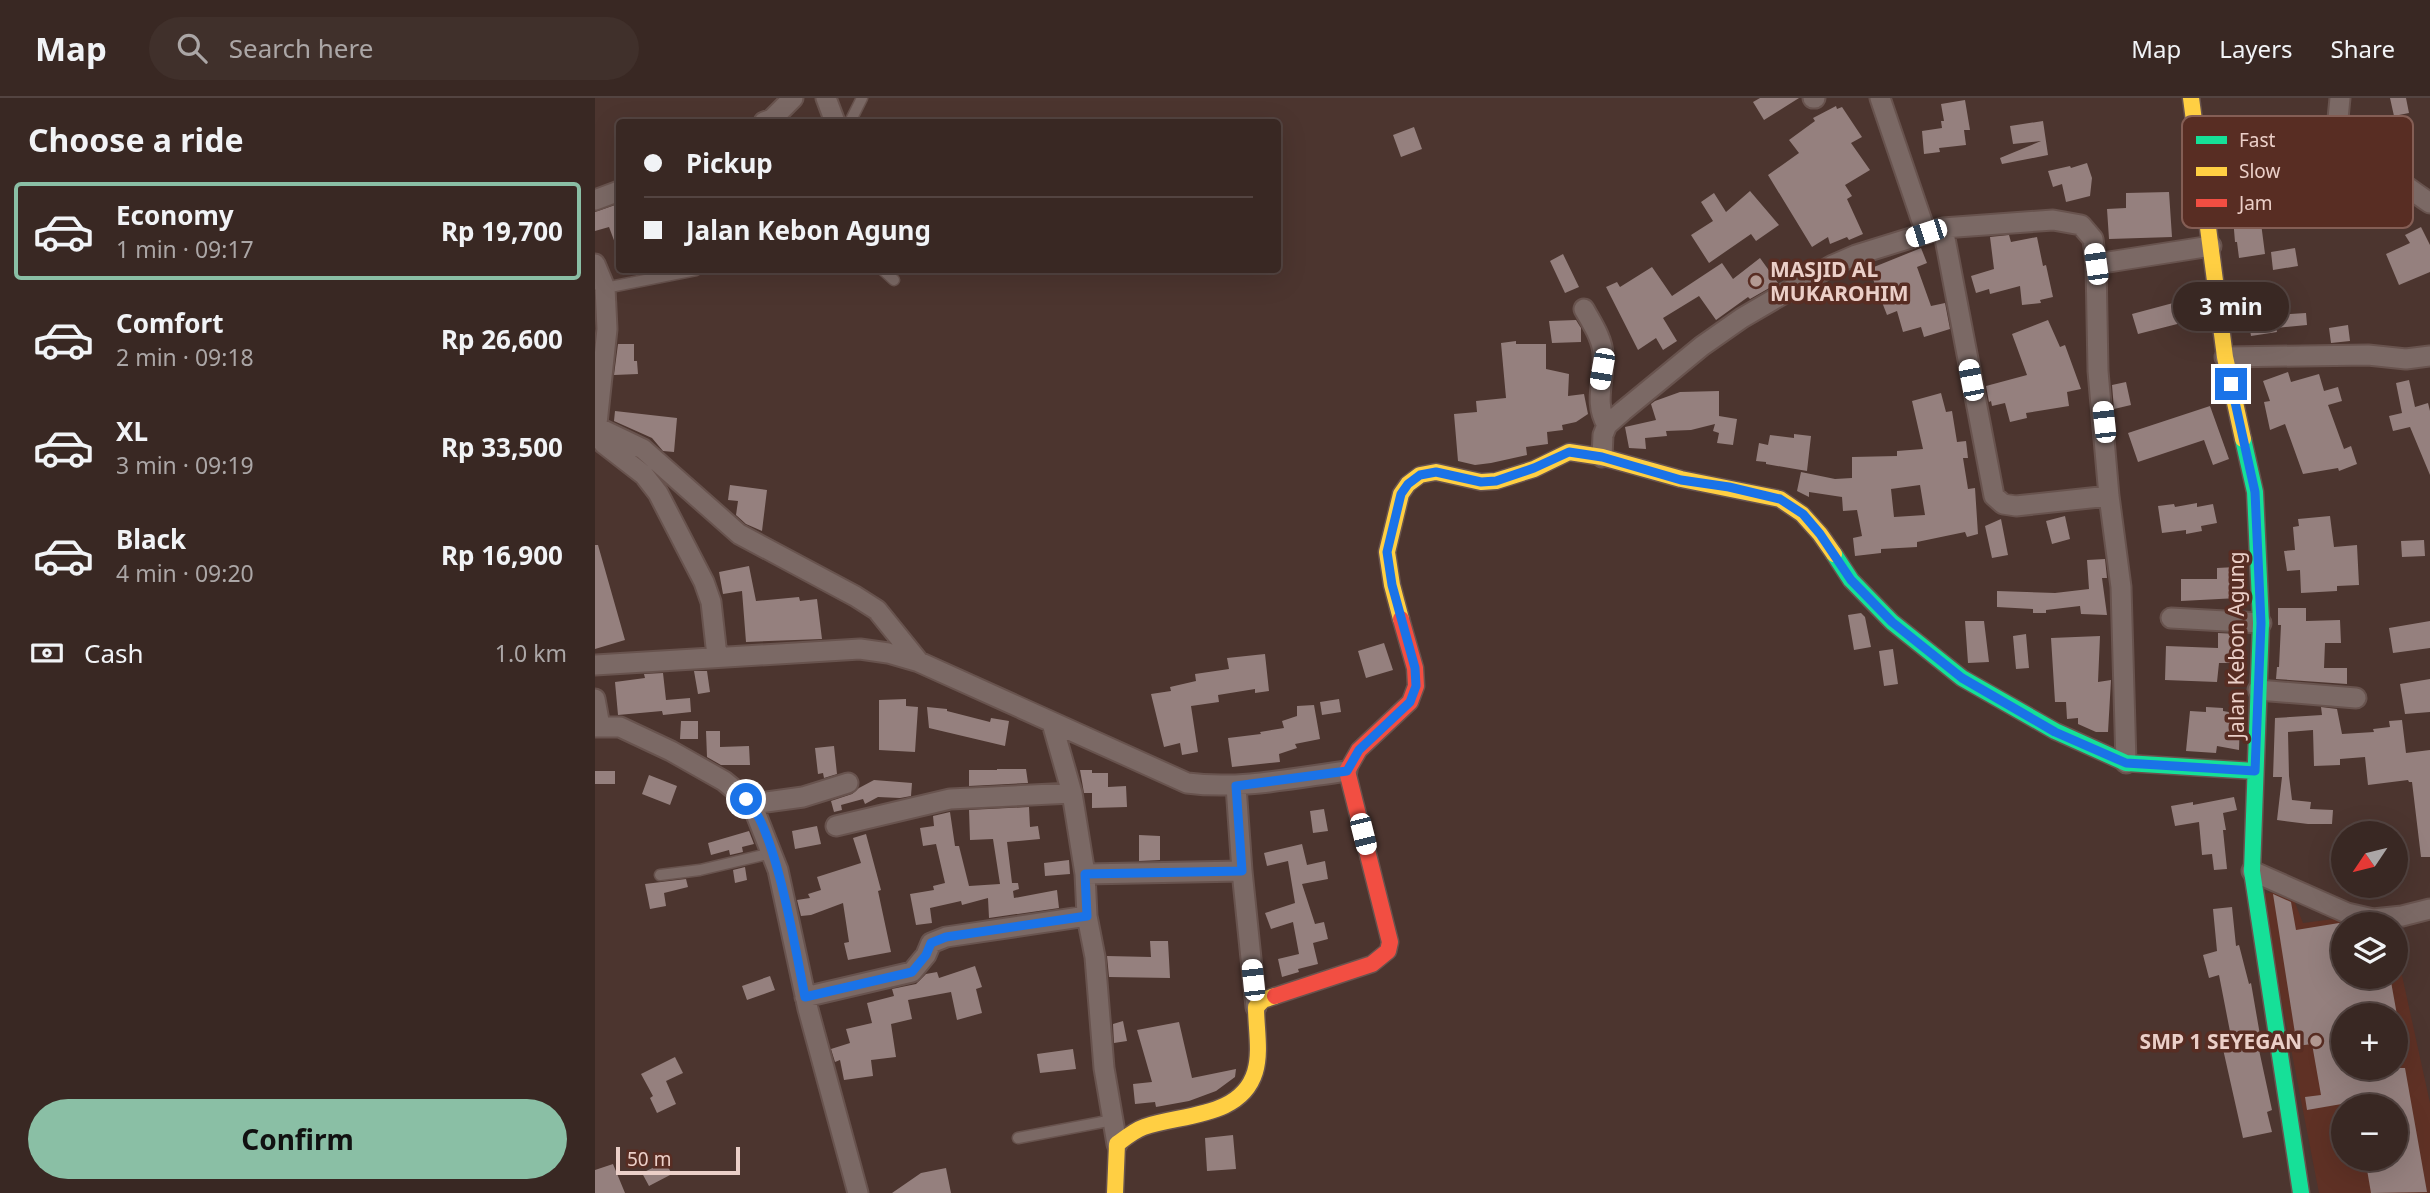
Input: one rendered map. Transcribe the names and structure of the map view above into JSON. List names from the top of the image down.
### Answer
{
  "streets": {
    "street": ["Jalan Kebon Agung"]
  },
  "places": ["MASJID AL MUKAROHIM", "SMP 1 SEYEGAN"],
  "legend": ["Fast", "Slow", "Jam"],
  "scale_bar": "50 m",
  "north": "bottom left",
  "page": {
    "header": "Map",
    "search": "Search here",
    "nav": ["Map", "Layers", "Share"],
    "heading": "Choose a ride",
    "banner": ["Pickup", "Jalan Kebon Agung"],
    "list": [
      {
        "name": "Economy",
        "note": "1 min · 09:17",
        "value": "Rp 19,700"
      },
      {
        "name": "Comfort",
        "note": "2 min · 09:18",
        "value": "Rp 26,600"
      },
      {
        "name": "XL",
        "note": "3 min · 09:19",
        "value": "Rp 33,500"
      },
      {
        "name": "Black",
        "note": "4 min · 09:20",
        "value": "Rp 16,900"
      }
    ],
    "bubble": "3 min",
    "pay": ["Cash", "1.0 km"],
    "map_buttons": ["+", "−"],
    "buttons": "Confirm",
    "scale": "50 m"
  }
}
